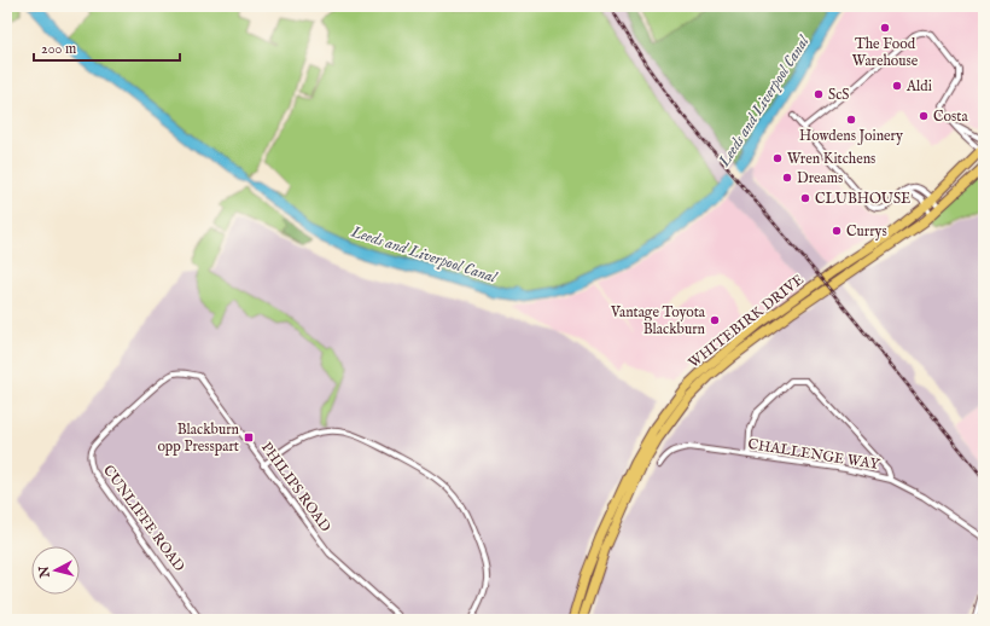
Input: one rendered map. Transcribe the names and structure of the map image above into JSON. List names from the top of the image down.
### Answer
{
  "streets": {
    "highway": ["WHITEBIRK DRIVE"],
    "street": ["CHALLENGE WAY", "PHILIPS ROAD", "CUNLIFFE ROAD"]
  },
  "crossings": [
    ["PHILIPS ROAD", "CUNLIFFE ROAD"]
  ],
  "water": ["Leeds and Liverpool Canal"],
  "places": {
    "other": [
      "The Food Warehouse",
      "Aldi",
      "ScS",
      "Costa",
      "Howdens Joinery",
      "Wren Kitchens",
      "Dreams",
      "CLUBHOUSE",
      "Currys",
      "Vantage Toyota Blackburn"
    ],
    "transit": ["Blackburn opp Presspart"]
  },
  "scale_bar": "200 m",
  "north": "left"
}
